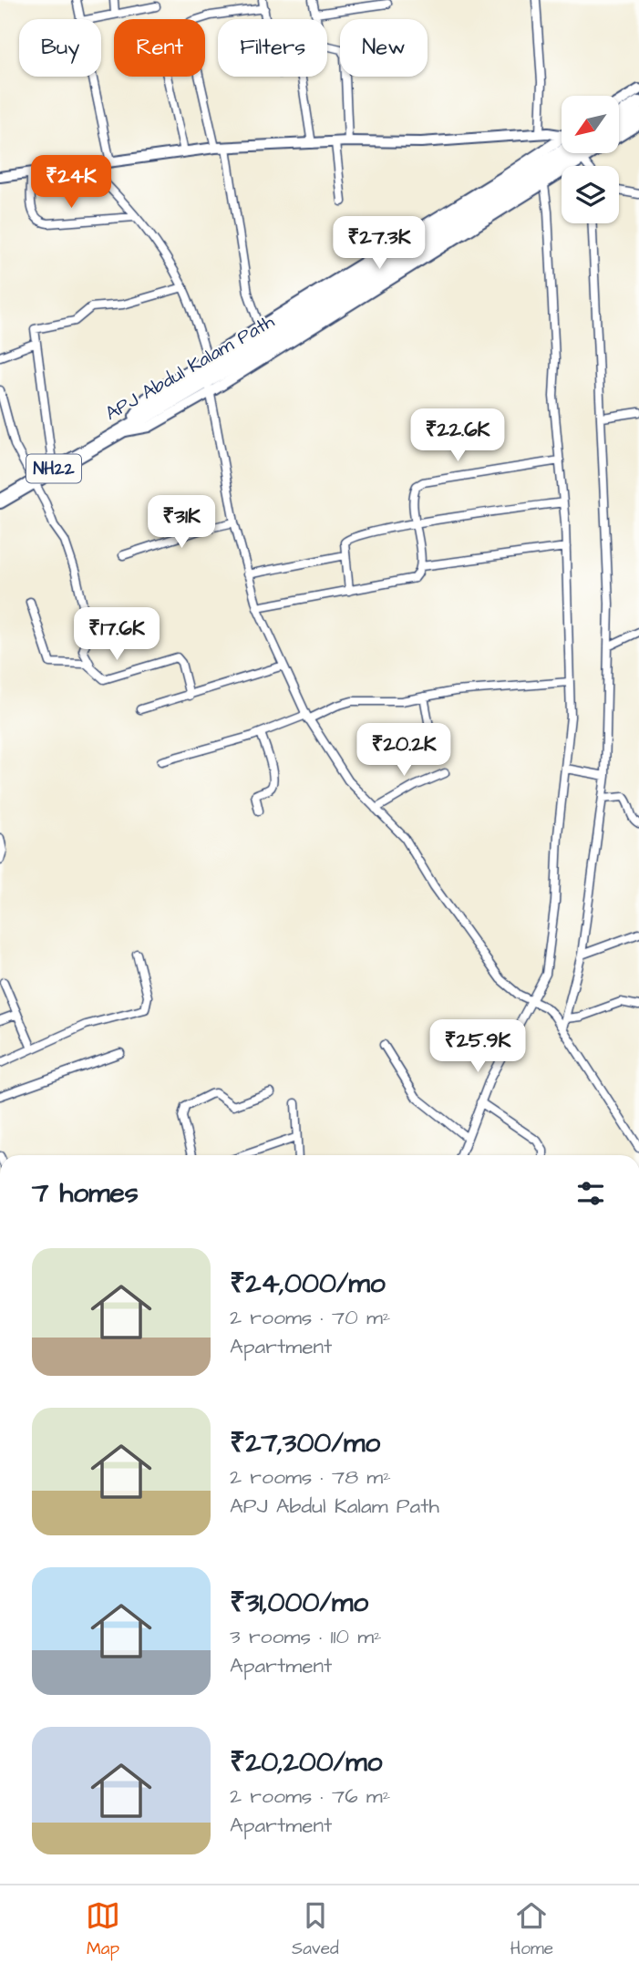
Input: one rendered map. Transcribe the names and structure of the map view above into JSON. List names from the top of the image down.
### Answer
{
  "streets": {
    "highway": ["APJ Abdul Kalam Path", "NH22"]
  },
  "crossings": [
    ["APJ Abdul Kalam Path", "NH22"]
  ],
  "north": "bottom left",
  "page": {
    "chip": [
      "Buy",
      "Rent",
      "Filters",
      "New"
    ],
    "price": [
      "₹24K",
      "₹27.3K",
      "₹22.6K",
      "₹31K",
      "₹17.6K",
      "₹20.2K",
      "₹25.9K"
    ],
    "heading": "7 homes",
    "list": [
      {
        "name": "₹24,000/mo",
        "note": "2 rooms · 70 m² · Apartment"
      },
      {
        "name": "₹27,300/mo",
        "note": "2 rooms · 78 m² · APJ Abdul Kalam Path"
      },
      {
        "name": "₹31,000/mo",
        "note": "3 rooms · 110 m² · Apartment"
      },
      {
        "name": "₹20,200/mo",
        "note": "2 rooms · 76 m² · Apartment"
      }
    ],
    "tabs": ["Map", "Saved", "Home"]
  }
}
